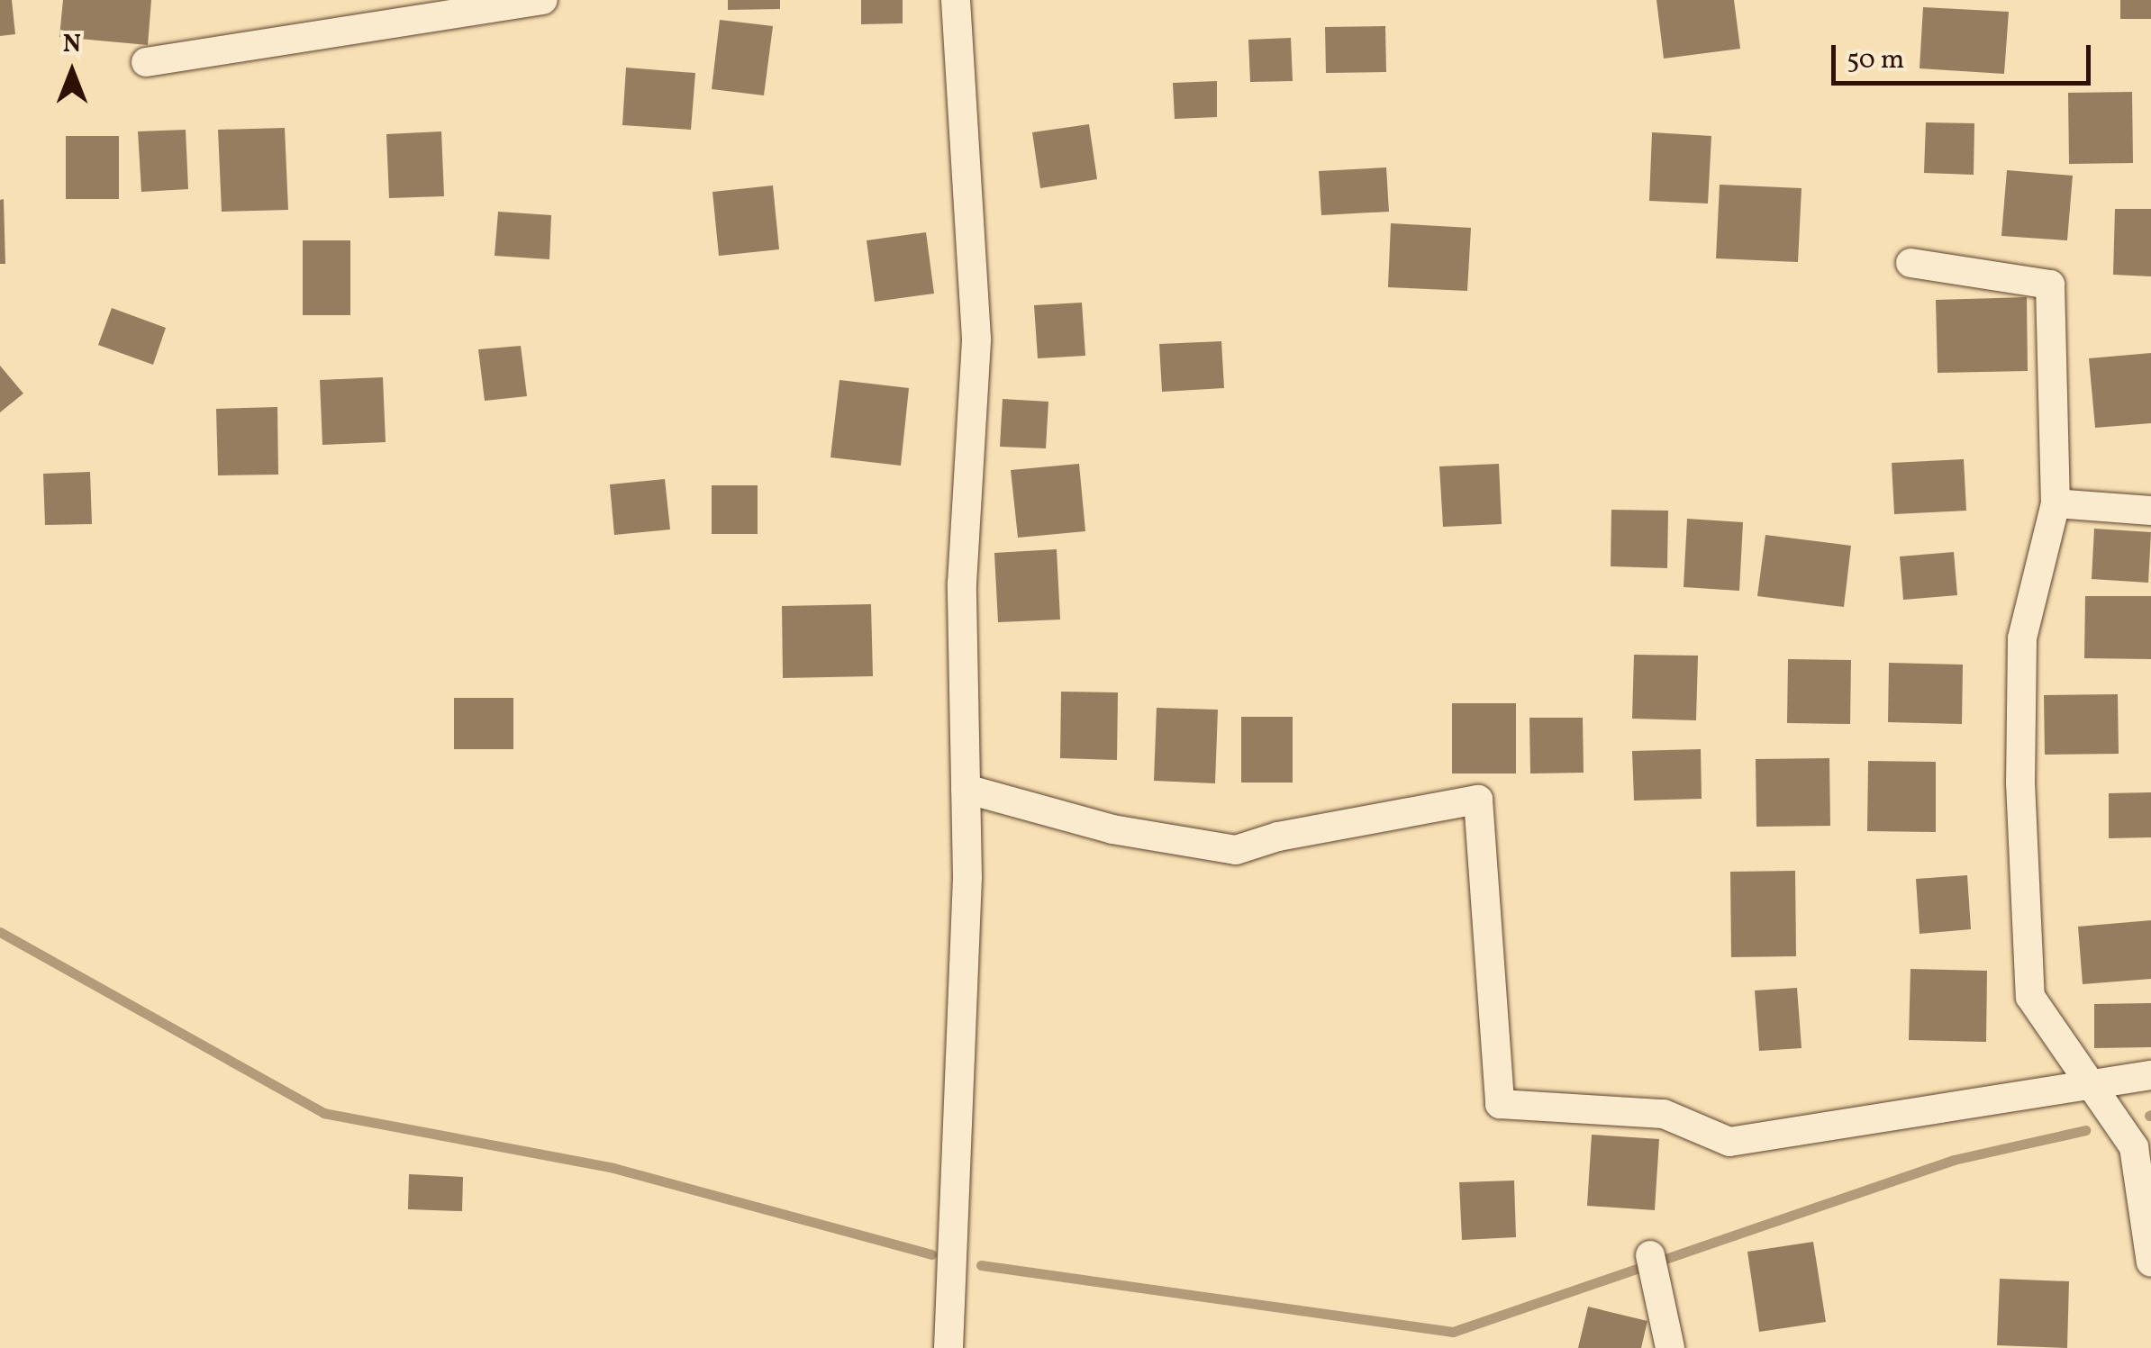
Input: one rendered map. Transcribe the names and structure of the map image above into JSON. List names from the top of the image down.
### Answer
{
  "scale_bar": "50 m",
  "north": "top"
}
